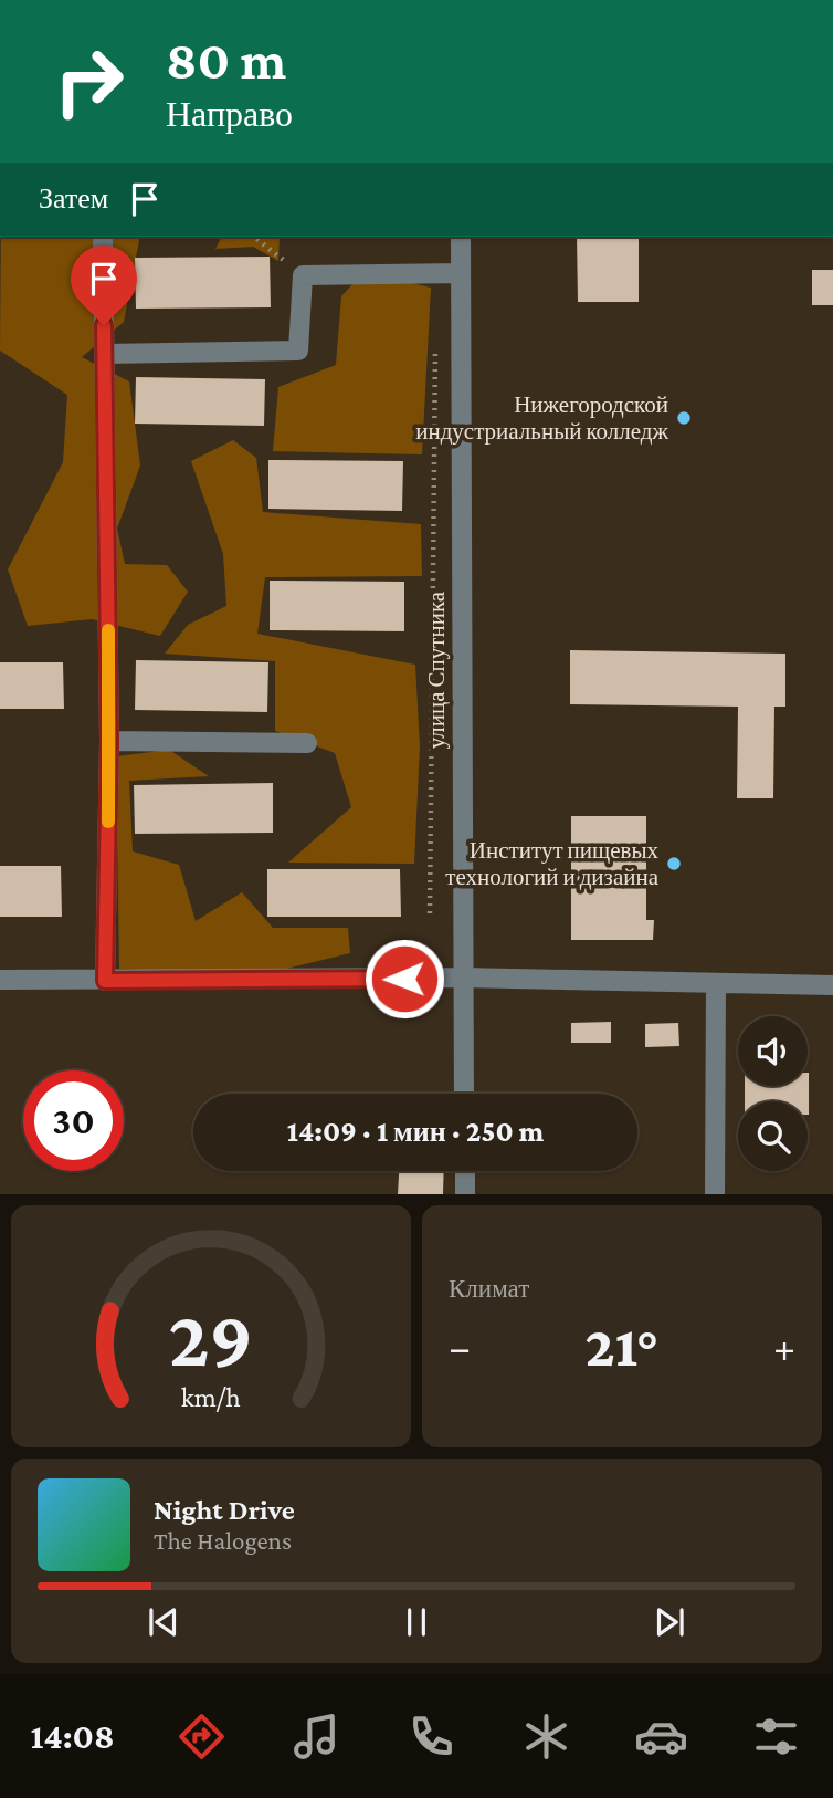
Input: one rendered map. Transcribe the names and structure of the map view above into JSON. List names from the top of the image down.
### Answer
{
  "streets": {
    "street": ["улица Спутника"]
  },
  "places": ["Нижегородской индустриальный колледж", "Институт пищевых технологий и дизайна"],
  "page": {
    "turn": ["80 m", "Направо"],
    "then": "Затем",
    "limit": "30",
    "trip": "14:09 · 1 мин · 250 m",
    "tile": "Климат",
    "heat": ["−", "21°", "+"],
    "song": ["Night Drive", "The Halogens"],
    "tabs": "14:08",
    "gauge": ["29", "km/h"]
  }
}
